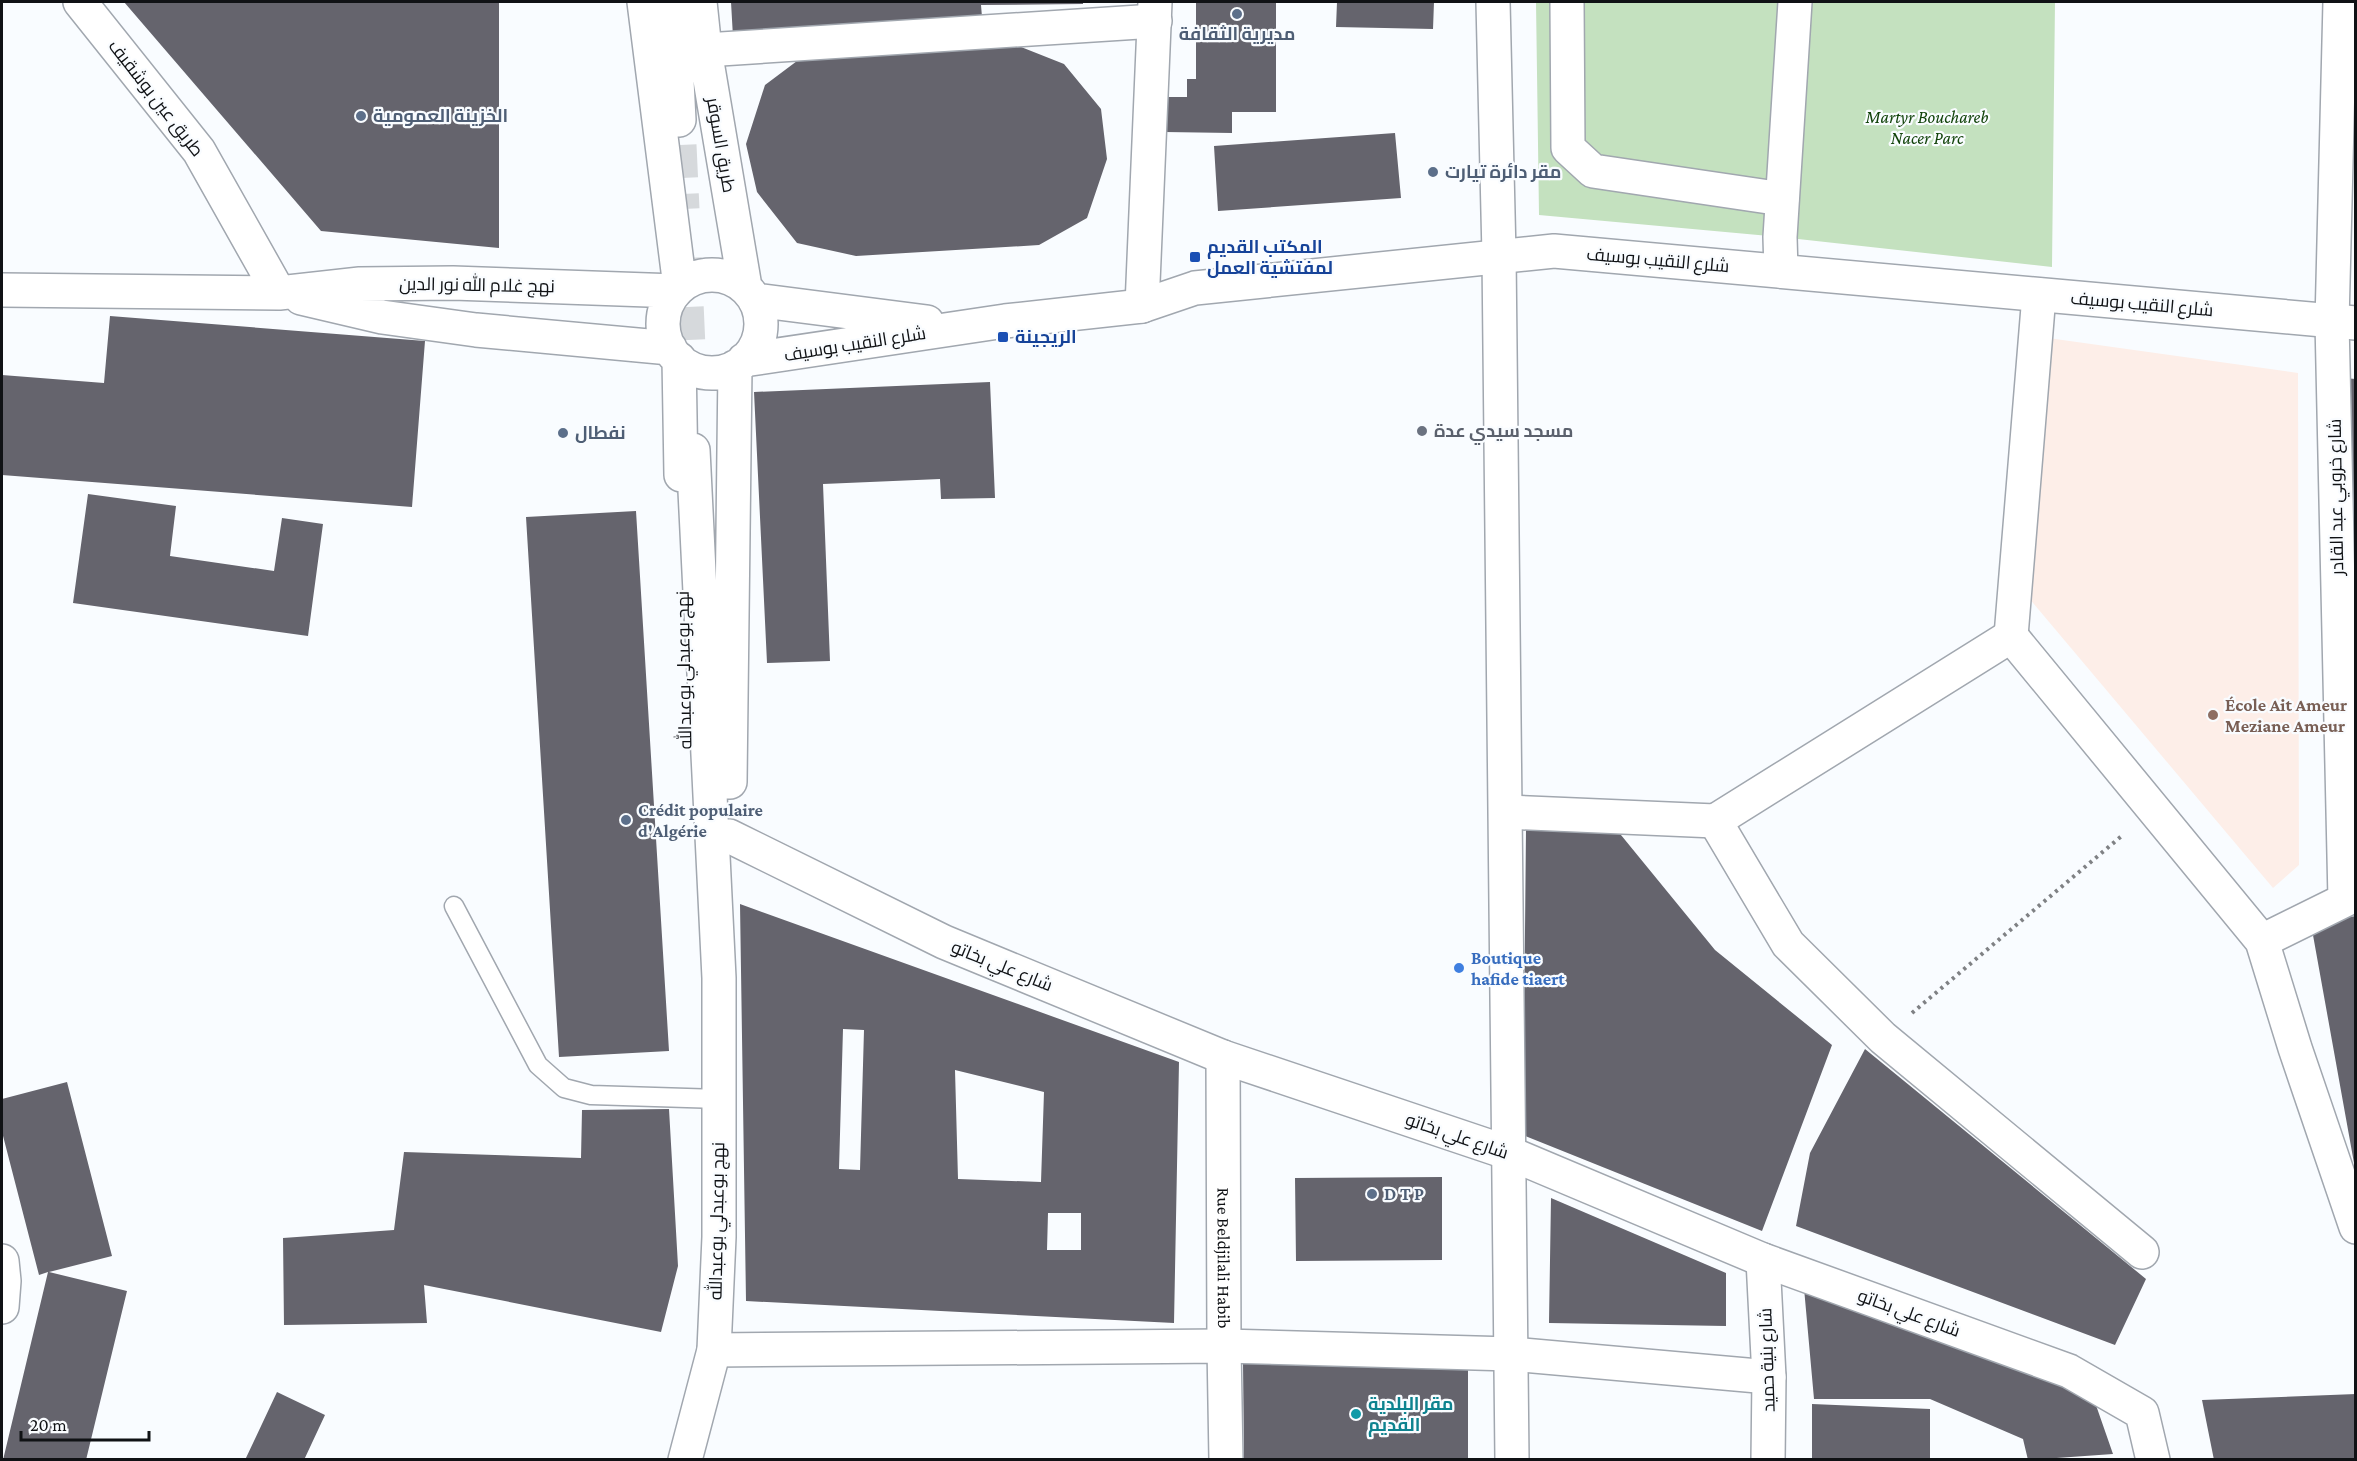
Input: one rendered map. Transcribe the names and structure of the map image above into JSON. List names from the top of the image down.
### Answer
{
  "streets": {
    "street": [
      "طريق عين بوشقيف",
      "طريق السوقر",
      "شلرع النقيب بوسيف",
      "نهج غلام الله نور الدين",
      "شارع خروبي عبد القادر",
      "نهج بوعبدلي بوعبدالله",
      "شارع علي بخاتو",
      "Rue Beldjilali Habib",
      "شارع بنية حميد"
    ]
  },
  "crossings": [
    ["طريق عين بوشقيف", "نهج غلام الله نور الدين"],
    ["طريق السوقر", "شلرع النقيب بوسيف"],
    ["طريق السوقر", "نهج غلام الله نور الدين"],
    ["طريق السوقر", "نهج بوعبدلي بوعبدالله"],
    ["شلرع النقيب بوسيف", "نهج غلام الله نور الدين"],
    ["شلرع النقيب بوسيف", "شارع خروبي عبد القادر"],
    ["شلرع النقيب بوسيف", "نهج بوعبدلي بوعبدالله"],
    ["نهج غلام الله نور الدين", "نهج بوعبدلي بوعبدالله"],
    ["نهج بوعبدلي بوعبدالله", "شارع علي بخاتو"],
    ["شارع علي بخاتو", "Rue Beldjilali Habib"],
    ["شارع علي بخاتو", "شارع بنية حميد"]
  ],
  "parks": ["Martyr Bouchareb Nacer Parc"],
  "places": {
    "other": [
      "مديرية الثقافة",
      "الخزينة العمومية",
      "مقر دائرة تيارت",
      "مسجد سيدي عدة",
      "نفطال",
      "École Ait Ameur Meziane Ameur",
      "Crédit populaire d'Algérie",
      "Boutique hafide tiaert",
      "D T P",
      "مقر البلدية القديم"
    ],
    "transit": ["المكتب القديم لمفتشية العمل", "الريجينة"]
  },
  "scale_bar": "20 m"
}
